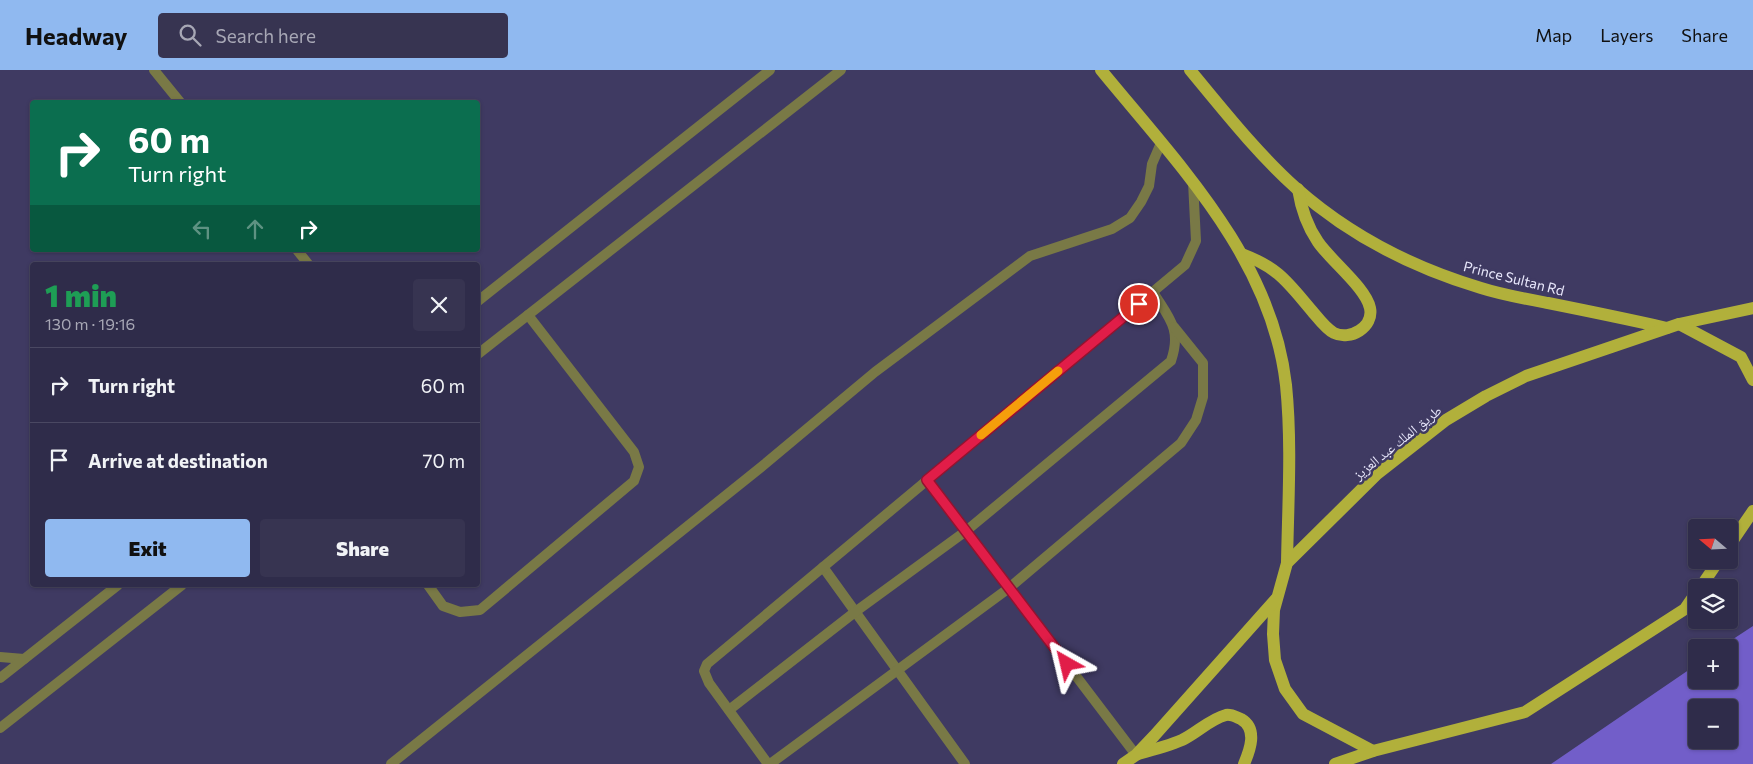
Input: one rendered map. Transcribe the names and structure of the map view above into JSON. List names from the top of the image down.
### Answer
{
  "streets": {
    "main road": ["Prince Sultan Rd", "طريق الملك عبد العزيز"]
  },
  "crossings": [
    ["Prince Sultan Rd", "طريق الملك عبد العزيز"]
  ],
  "north": "left",
  "page": {
    "header": "Headway",
    "search": "Search here",
    "nav": ["Map", "Layers", "Share"],
    "turn": ["60 m", "Turn right"],
    "heading": ["1 min", "130 m · 19:16"],
    "list": [
      {
        "name": "Turn right",
        "value": "60 m"
      },
      {
        "name": "Arrive at destination",
        "value": "70 m"
      }
    ],
    "buttons": ["Exit", "Share"],
    "map_buttons": ["+", "−"]
  }
}
